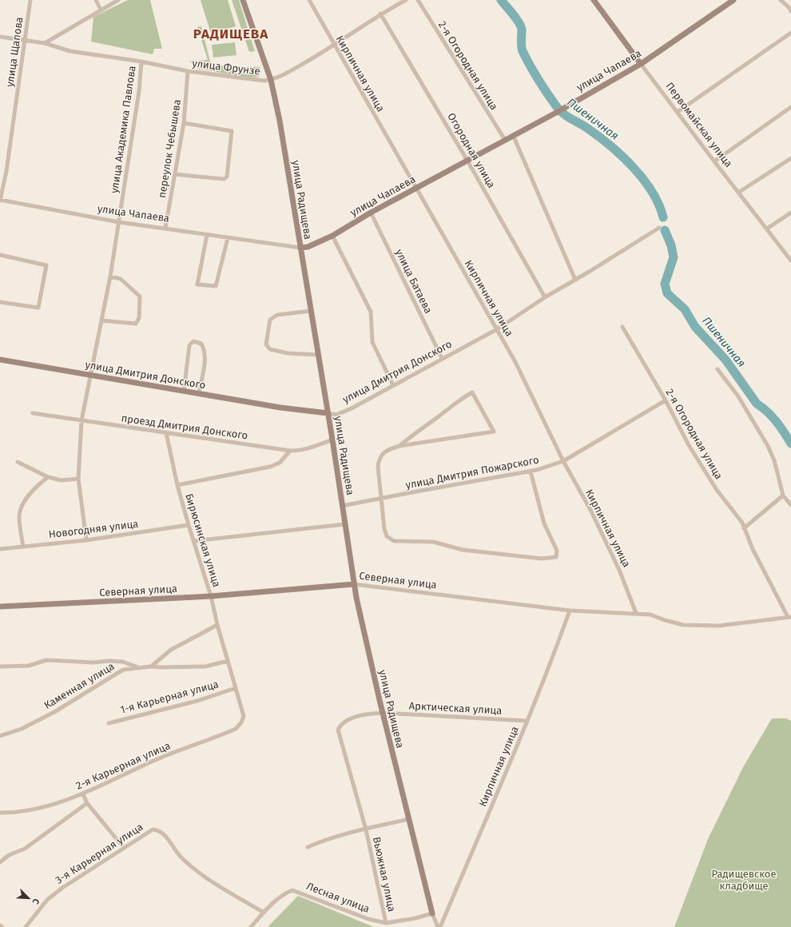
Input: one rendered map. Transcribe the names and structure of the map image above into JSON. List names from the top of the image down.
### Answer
{
  "streets": {
    "main road": [
      "улица Чапаева",
      "Первомайская улица",
      "улица Радищева",
      "улица Дмитрия Донского",
      "Северная улица"
    ],
    "street": [
      "улица Щапова",
      "2-я Огородная улица",
      "улица Фрунзе",
      "Кирпичная улица",
      "улица Академика Павлова",
      "переулок Чебышева",
      "Огородная улица",
      "улица Батаева",
      "проезд Дмитрия Донского",
      "улица Дмитрия Пожарского",
      "Новогодняя улица",
      "Бирюсинская улица",
      "Каменная улица",
      "1-я Карьерная улица",
      "Арктическая улица",
      "2-я Карьерная улица",
      "3-я Карьерная улица",
      "Вьюжная улица",
      "Лесная улица"
    ]
  },
  "crossings": [
    ["улица Щапова", "улица Фрунзе"],
    ["улица Щапова", "улица Чапаева"],
    ["2-я Огородная улица", "улица Чапаева"],
    ["2-я Огородная улица", "улица Дмитрия Пожарского"],
    ["2-я Огородная улица", "Северная улица"],
    ["улица Фрунзе", "Кирпичная улица"],
    ["улица Фрунзе", "улица Академика Павлова"],
    ["улица Фрунзе", "переулок Чебышева"],
    ["улица Фрунзе", "Огородная улица"],
    ["улица Фрунзе", "улица Радищева"],
    ["улица Чапаева", "Кирпичная улица"],
    ["улица Чапаева", "Первомайская улица"],
    ["улица Чапаева", "улица Академика Павлова"],
    ["улица Чапаева", "переулок Чебышева"],
    ["улица Чапаева", "Огородная улица"],
    ["улица Чапаева", "улица Радищева"],
    ["улица Чапаева", "улица Батаева"],
    ["Кирпичная улица", "улица Дмитрия Донского"],
    ["Кирпичная улица", "улица Дмитрия Пожарского"],
    ["Кирпичная улица", "Северная улица"],
    ["Кирпичная улица", "Арктическая улица"],
    ["улица Академика Павлова", "улица Дмитрия Донского"],
    ["улица Академика Павлова", "проезд Дмитрия Донского"],
    ["улица Академика Павлова", "Новогодняя улица"],
    ["Огородная улица", "улица Дмитрия Донского"],
    ["улица Радищева", "улица Дмитрия Донского"],
    ["улица Радищева", "проезд Дмитрия Донского"],
    ["улица Радищева", "улица Дмитрия Пожарского"],
    ["улица Радищева", "Северная улица"],
    ["улица Радищева", "Арктическая улица"],
    ["улица Радищева", "Лесная улица"],
    ["улица Батаева", "улица Дмитрия Донского"],
    ["проезд Дмитрия Донского", "Бирюсинская улица"],
    ["Новогодняя улица", "Бирюсинская улица"],
    ["Бирюсинская улица", "Северная улица"],
    ["Бирюсинская улица", "Каменная улица"],
    ["Бирюсинская улица", "1-я Карьерная улица"],
    ["Бирюсинская улица", "2-я Карьерная улица"],
    ["Арктическая улица", "Вьюжная улица"],
    ["3-я Карьерная улица", "Лесная улица"],
    ["Вьюжная улица", "Лесная улица"]
  ],
  "districts": ["РАДИЩЕВА"],
  "water": ["Пшеничная"],
  "parks": ["Радищевское кладбище"],
  "north": "bottom right"
}
